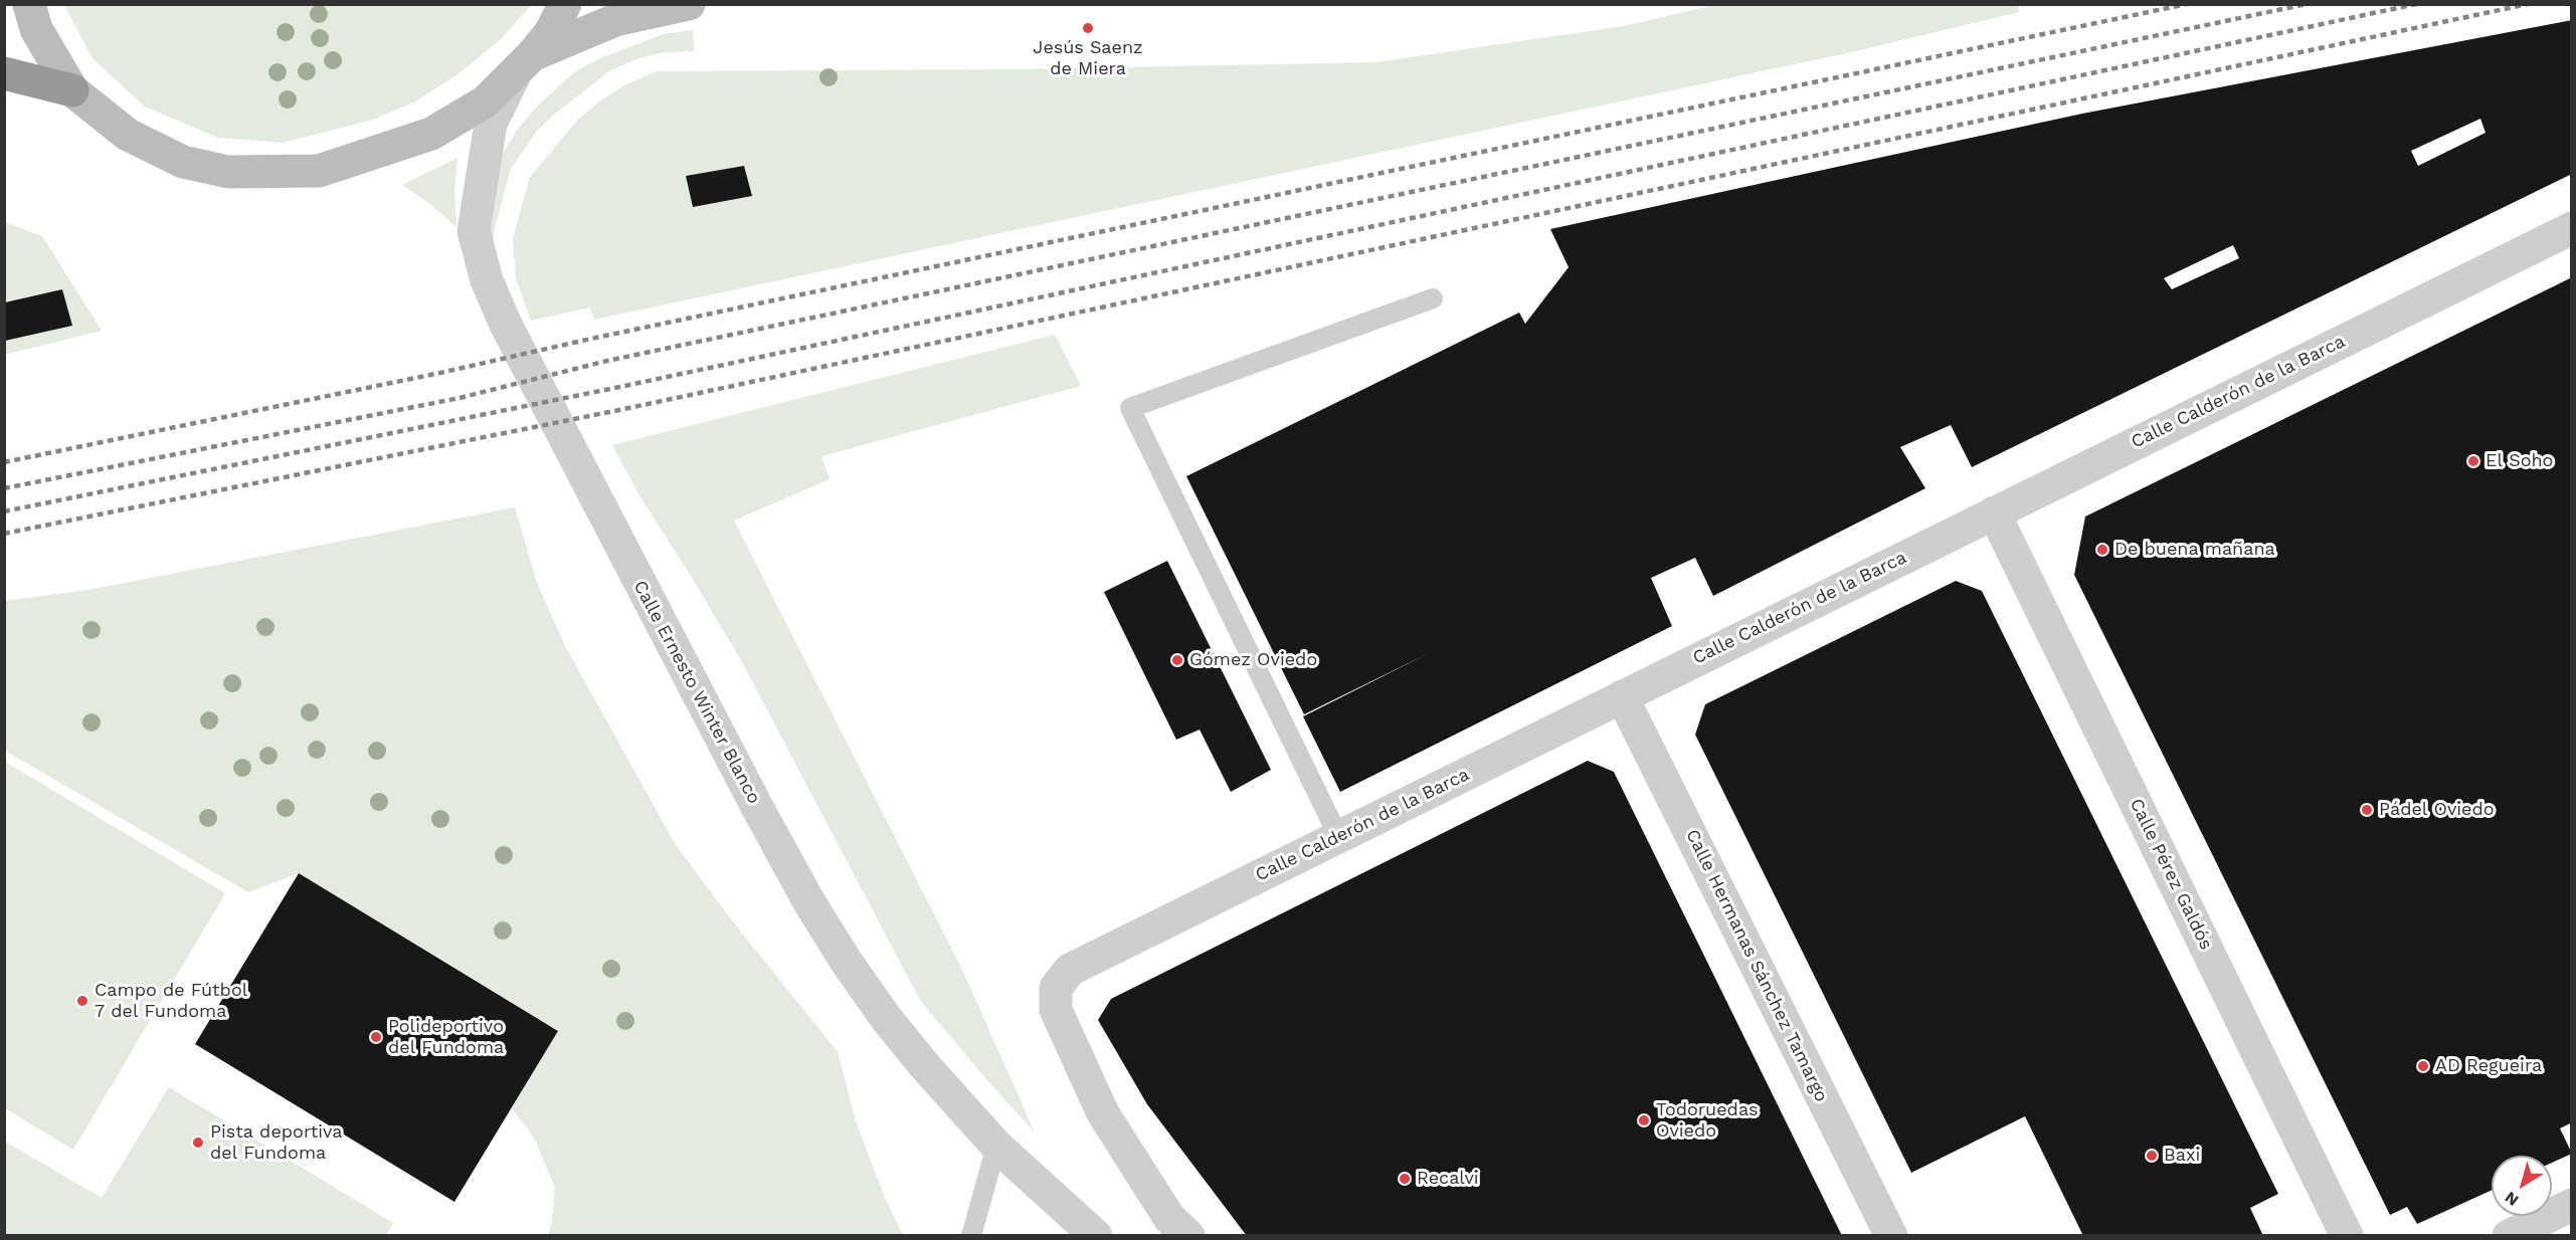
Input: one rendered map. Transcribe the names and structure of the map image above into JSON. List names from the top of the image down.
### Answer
{
  "streets": {
    "street": [
      "Calle Calderón de la Barca",
      "Calle Ernesto Winter Blanco",
      "Calle Pérez Galdós",
      "Calle Hermanas Sánchez Tamargo"
    ]
  },
  "crossings": [
    ["Calle Calderón de la Barca", "Calle Pérez Galdós"],
    ["Calle Calderón de la Barca", "Calle Hermanas Sánchez Tamargo"]
  ],
  "places": [
    "Jesús Saenz de Miera",
    "El Soho",
    "De buena mañana",
    "Gómez Oviedo",
    "Pádel Oviedo",
    "Campo de Fútbol 7 del Fundoma",
    "Polideportivo del Fundoma",
    "AD Regueira",
    "Todoruedas Oviedo",
    "Pista deportiva del Fundoma",
    "Baxi",
    "Recalvi"
  ],
  "north": "bottom left"
}
